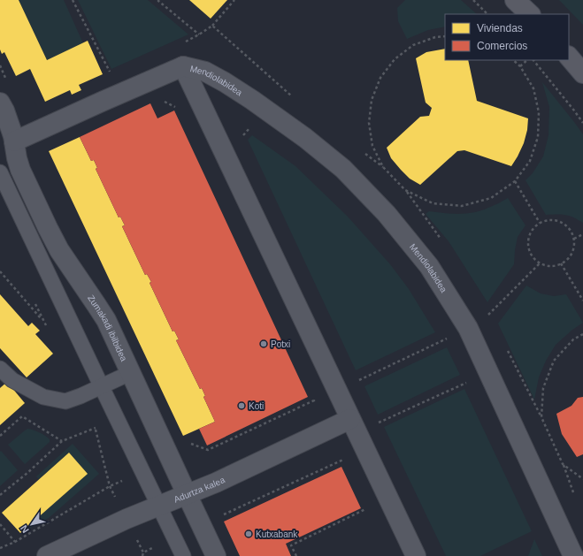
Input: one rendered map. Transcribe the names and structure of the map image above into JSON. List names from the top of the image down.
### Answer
{
  "streets": {
    "street": ["Mendiolabidea", "Zumakadi ibilbidea", "Adurtza kalea"]
  },
  "crossings": [
    ["Mendiolabidea", "Zumakadi ibilbidea"],
    ["Mendiolabidea", "Adurtza kalea"],
    ["Zumakadi ibilbidea", "Adurtza kalea"]
  ],
  "places": ["Potxi", "Koti", "Kutxabank"],
  "legend": ["Viviendas", "Comercios"],
  "north": "bottom left"
}
